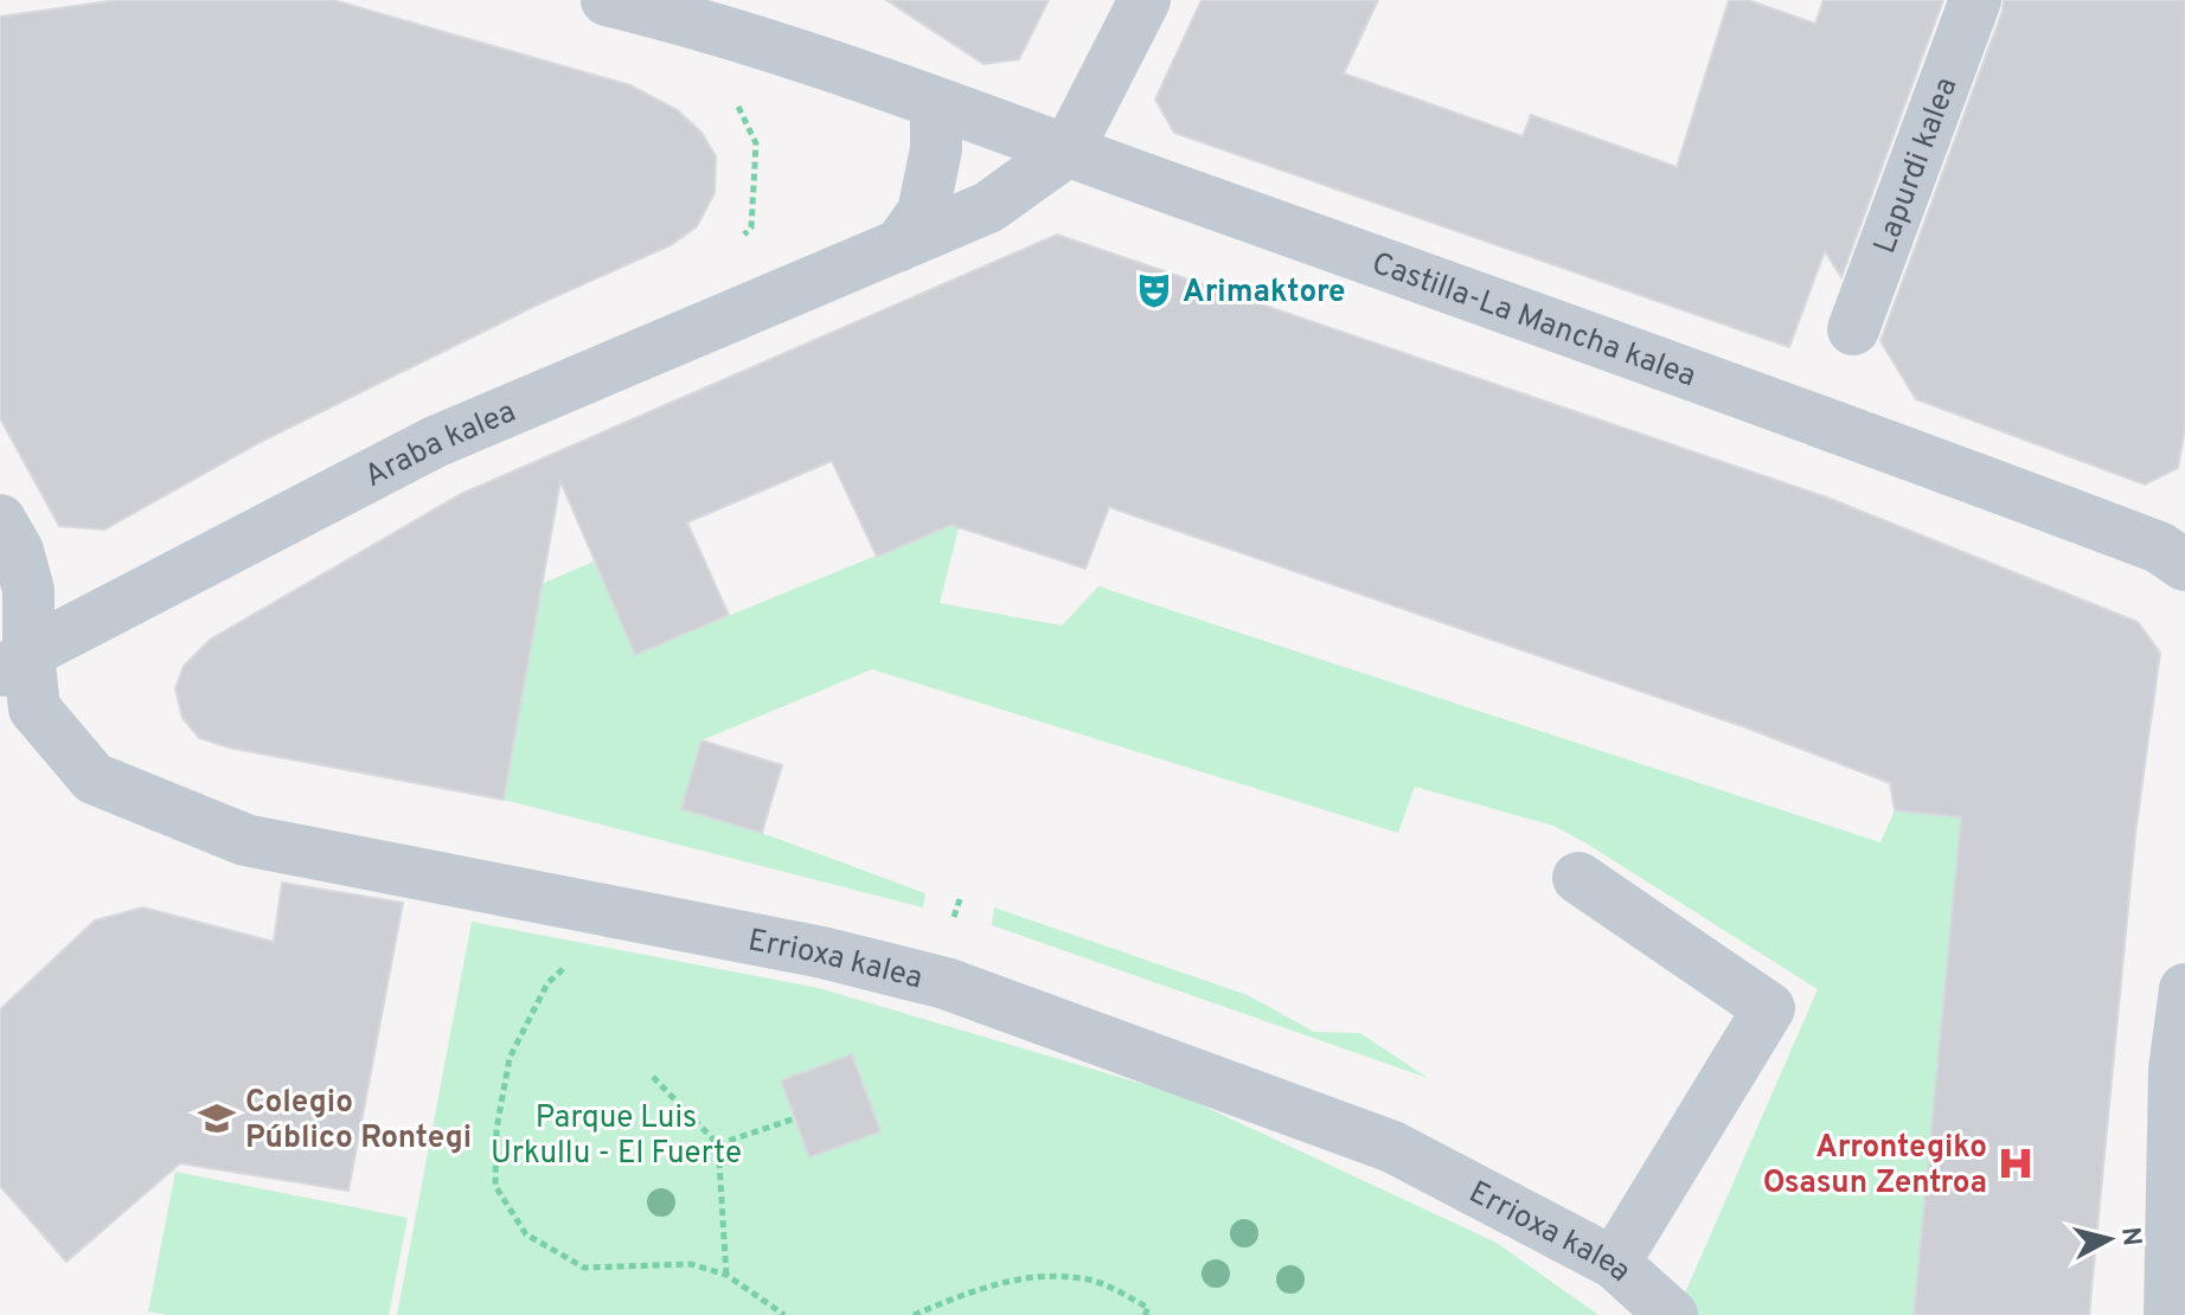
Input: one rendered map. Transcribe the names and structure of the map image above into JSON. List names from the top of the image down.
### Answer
{
  "streets": {
    "street": [
      "Lapurdi kalea",
      "Castilla-La Mancha kalea",
      "Araba kalea",
      "Errioxa kalea"
    ]
  },
  "crossings": [
    ["Castilla-La Mancha kalea", "Araba kalea"],
    ["Araba kalea", "Errioxa kalea"]
  ],
  "parks": ["Parque Luis Urkullu - El Fuerte"],
  "places": {
    "theatre": ["Arimaktore"],
    "school or university": ["Colegio Público Rontegi"],
    "hospital": ["Arrontegiko Osasun Zentroa"]
  },
  "north": "right"
}
